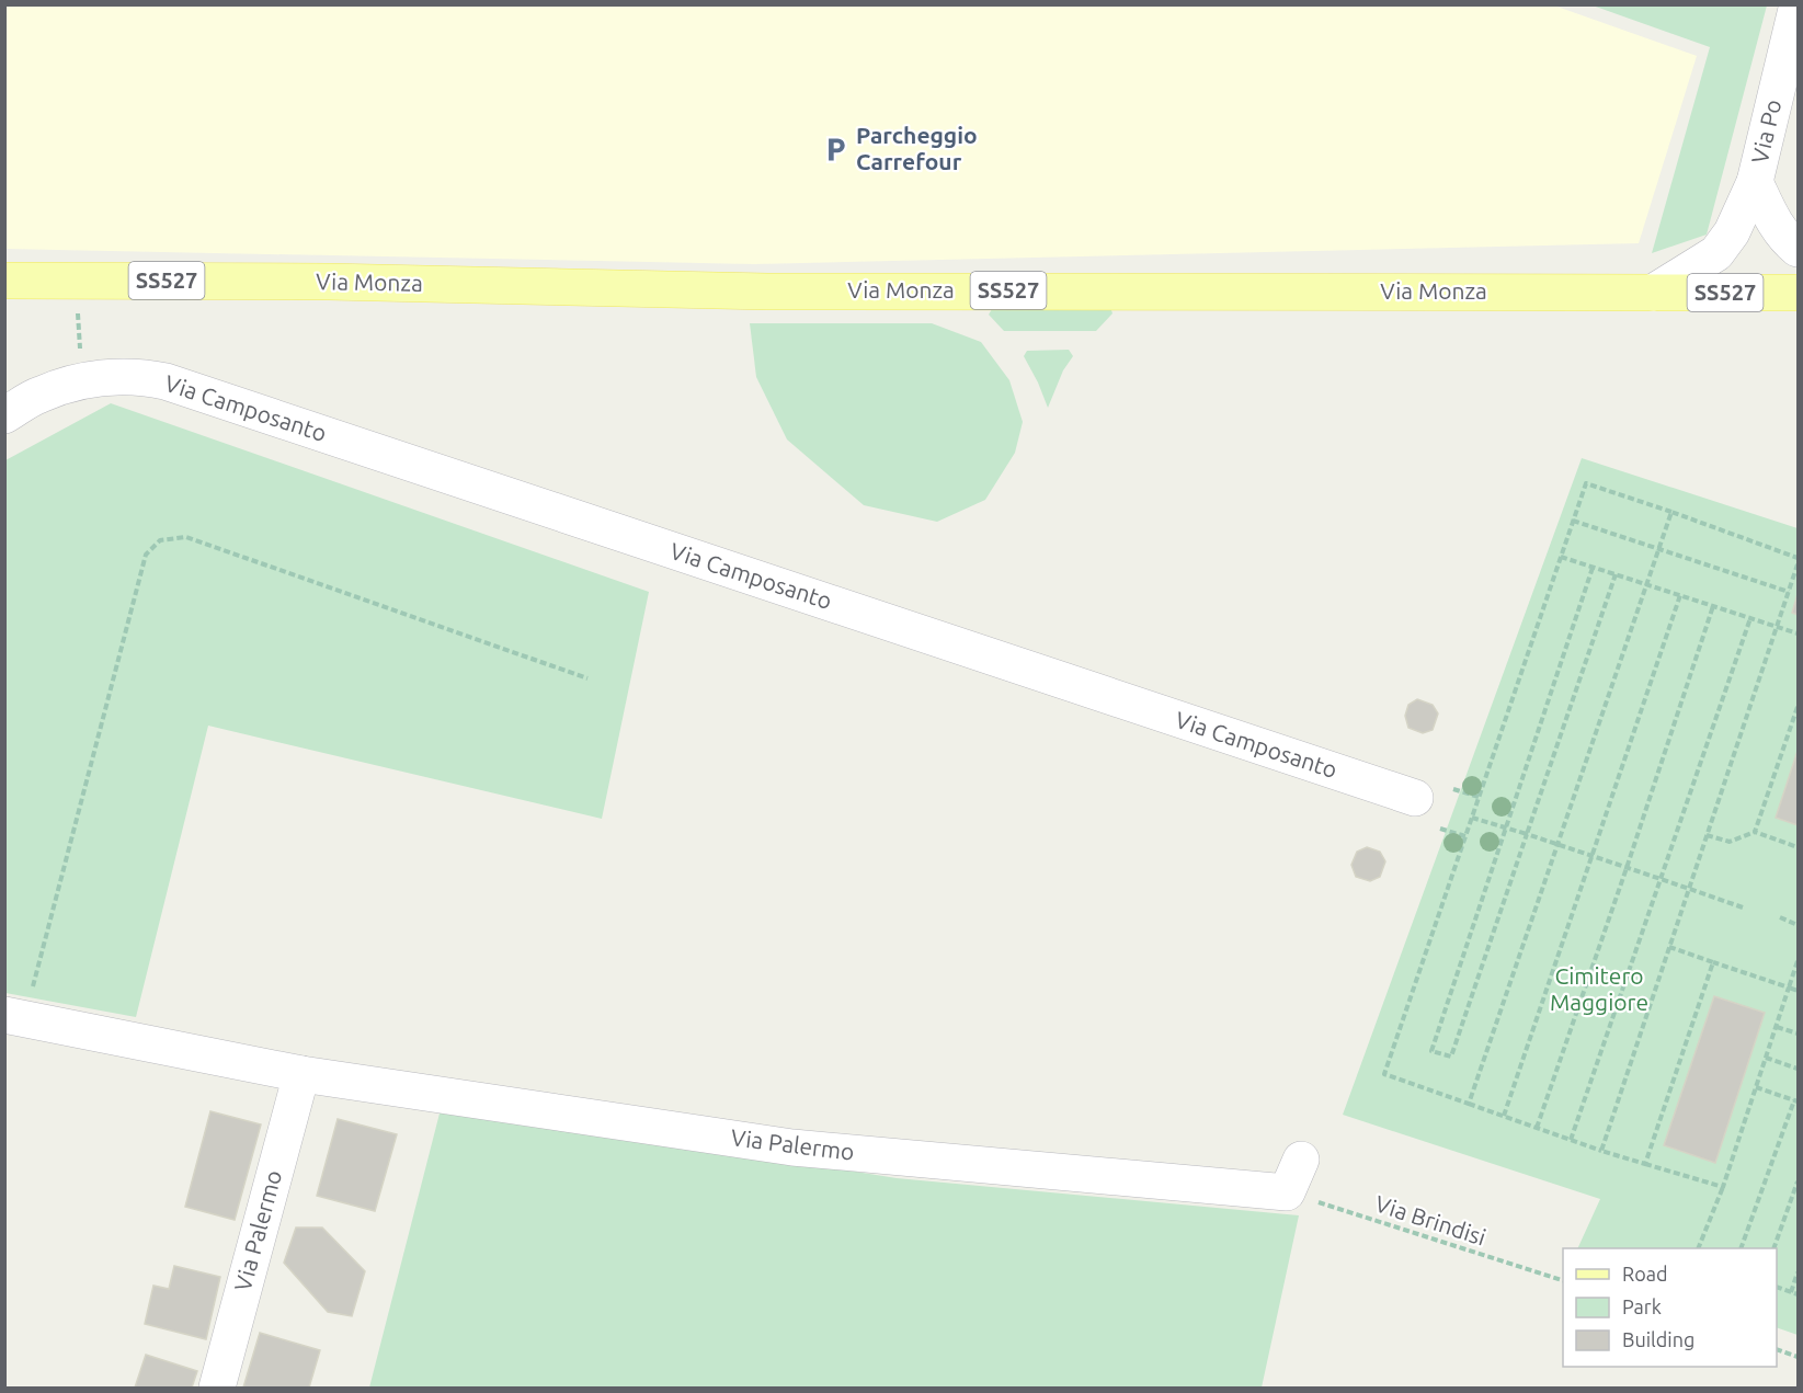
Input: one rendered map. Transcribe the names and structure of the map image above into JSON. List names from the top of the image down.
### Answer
{
  "streets": {
    "main road": ["SS527", "Via Monza"],
    "street": ["Via Po", "Via Camposanto", "Via Palermo"],
    "path": ["Via Brindisi"]
  },
  "crossings": [
    ["Via Po", "Via Monza"],
    ["Via Palermo", "Via Brindisi"]
  ],
  "parks": ["Cimitero Maggiore"],
  "places": {
    "parking": ["Parcheggio Carrefour"]
  },
  "legend": ["Road", "Park", "Building"]
}
